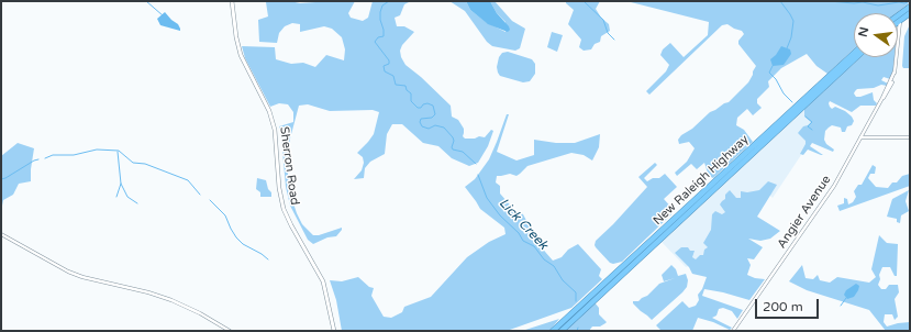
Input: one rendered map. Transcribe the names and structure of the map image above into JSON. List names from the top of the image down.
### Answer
{
  "streets": {
    "highway": ["New Raleigh Highway"],
    "main road": ["Sherron Road"],
    "street": ["Angier Avenue"]
  },
  "water": ["Lick Creek"],
  "scale_bar": "200 m",
  "north": "left"
}
